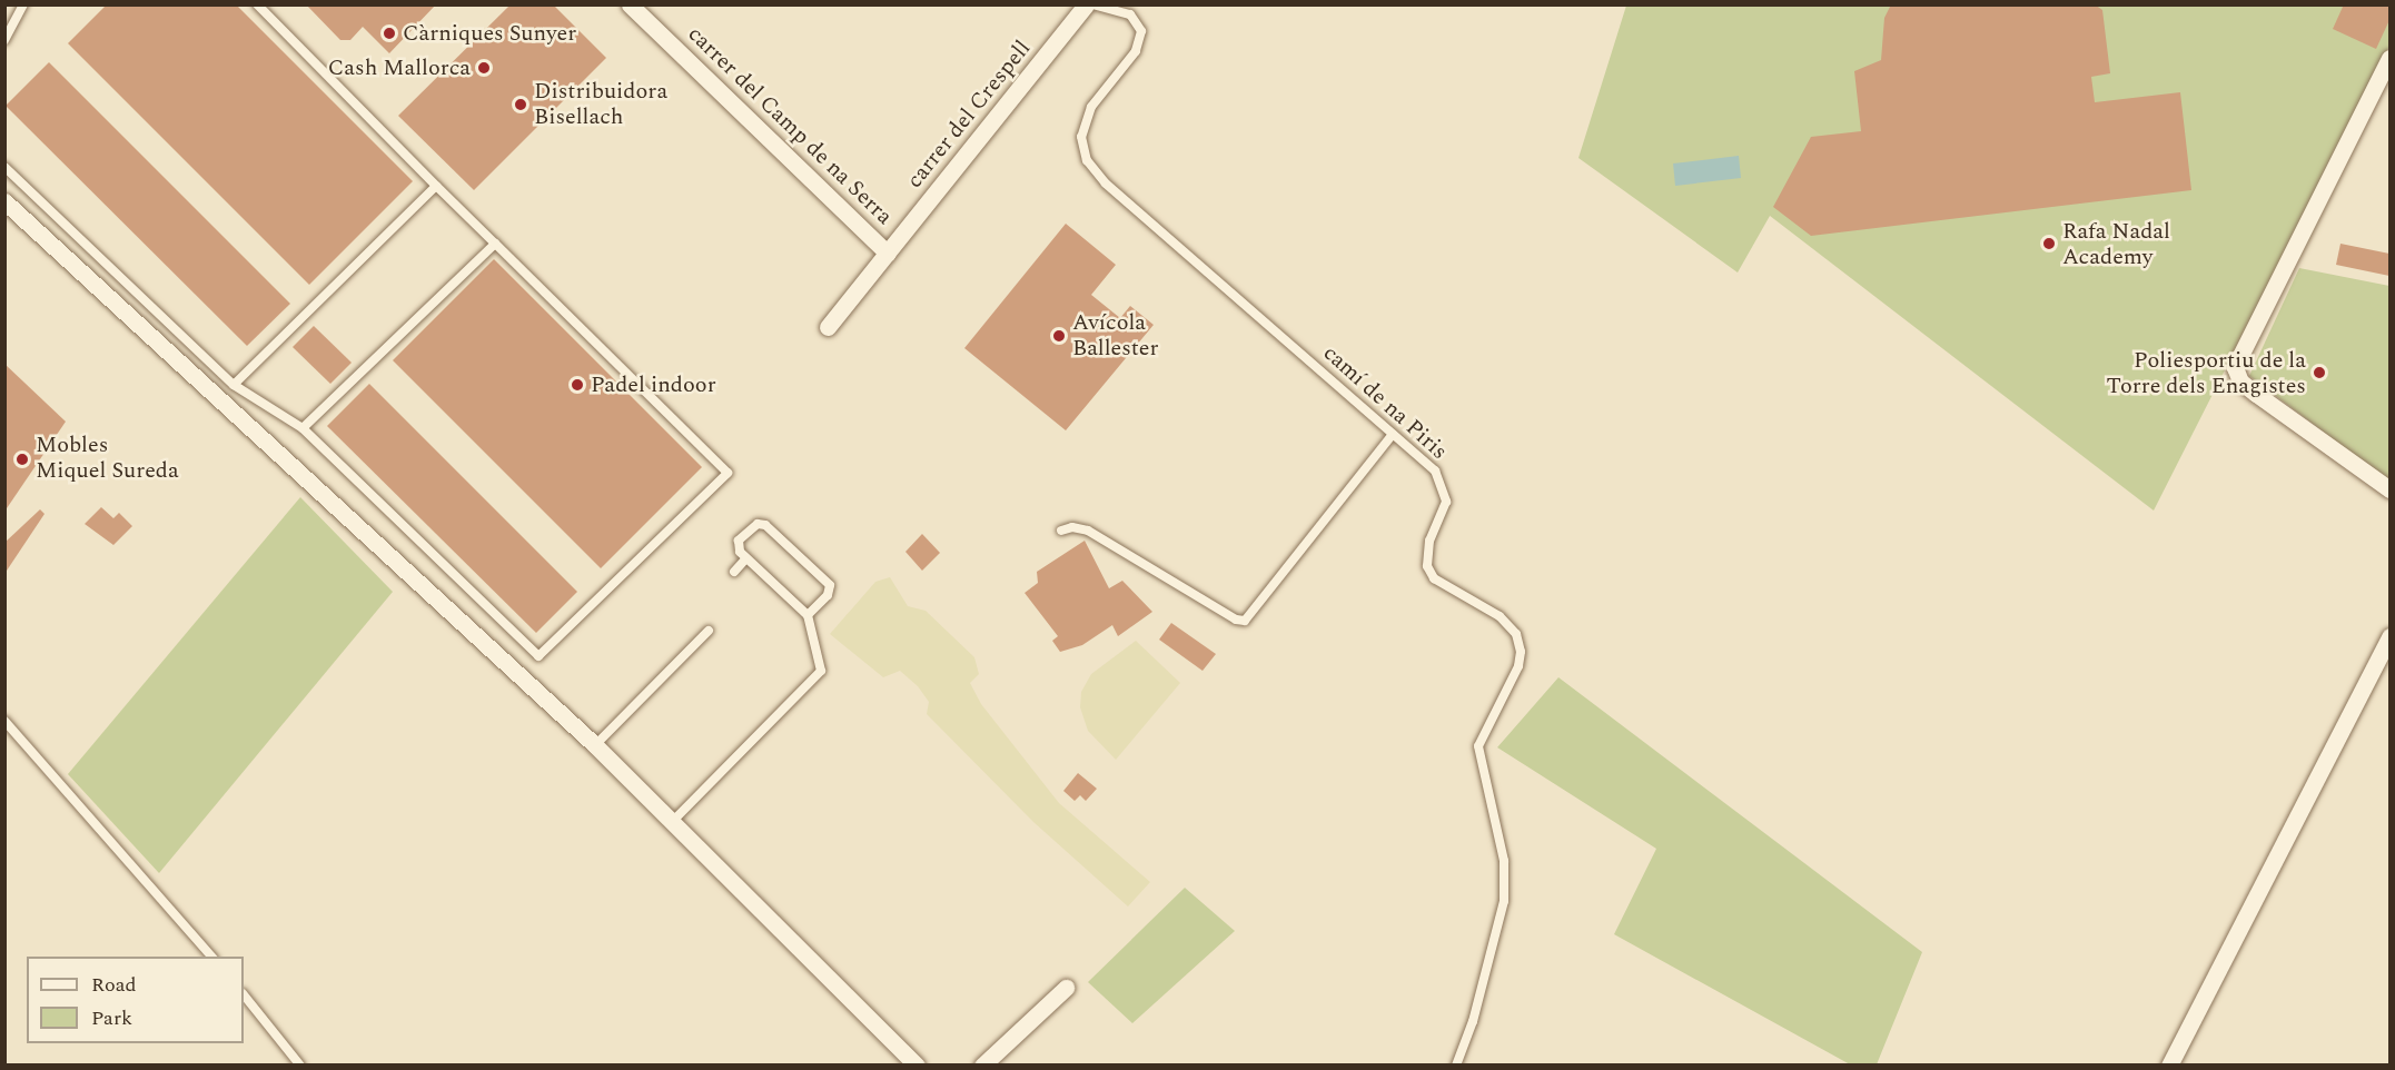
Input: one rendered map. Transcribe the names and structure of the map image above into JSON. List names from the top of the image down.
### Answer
{
  "streets": {
    "street": ["carrer del Crespell", "carrer del Camp de na Serra"],
    "lane": ["camí de na Piris"]
  },
  "crossings": [
    ["carrer del Crespell", "carrer del Camp de na Serra"]
  ],
  "places": [
    "Càrniques Sunyer",
    "Cash Mallorca",
    "Distribuidora Bisellach",
    "Rafa Nadal Academy",
    "Avícola Ballester",
    "Poliesportiu de la Torre dels Enagistes",
    "Padel indoor",
    "Mobles Miquel Sureda"
  ],
  "legend": ["Road", "Park"]
}
